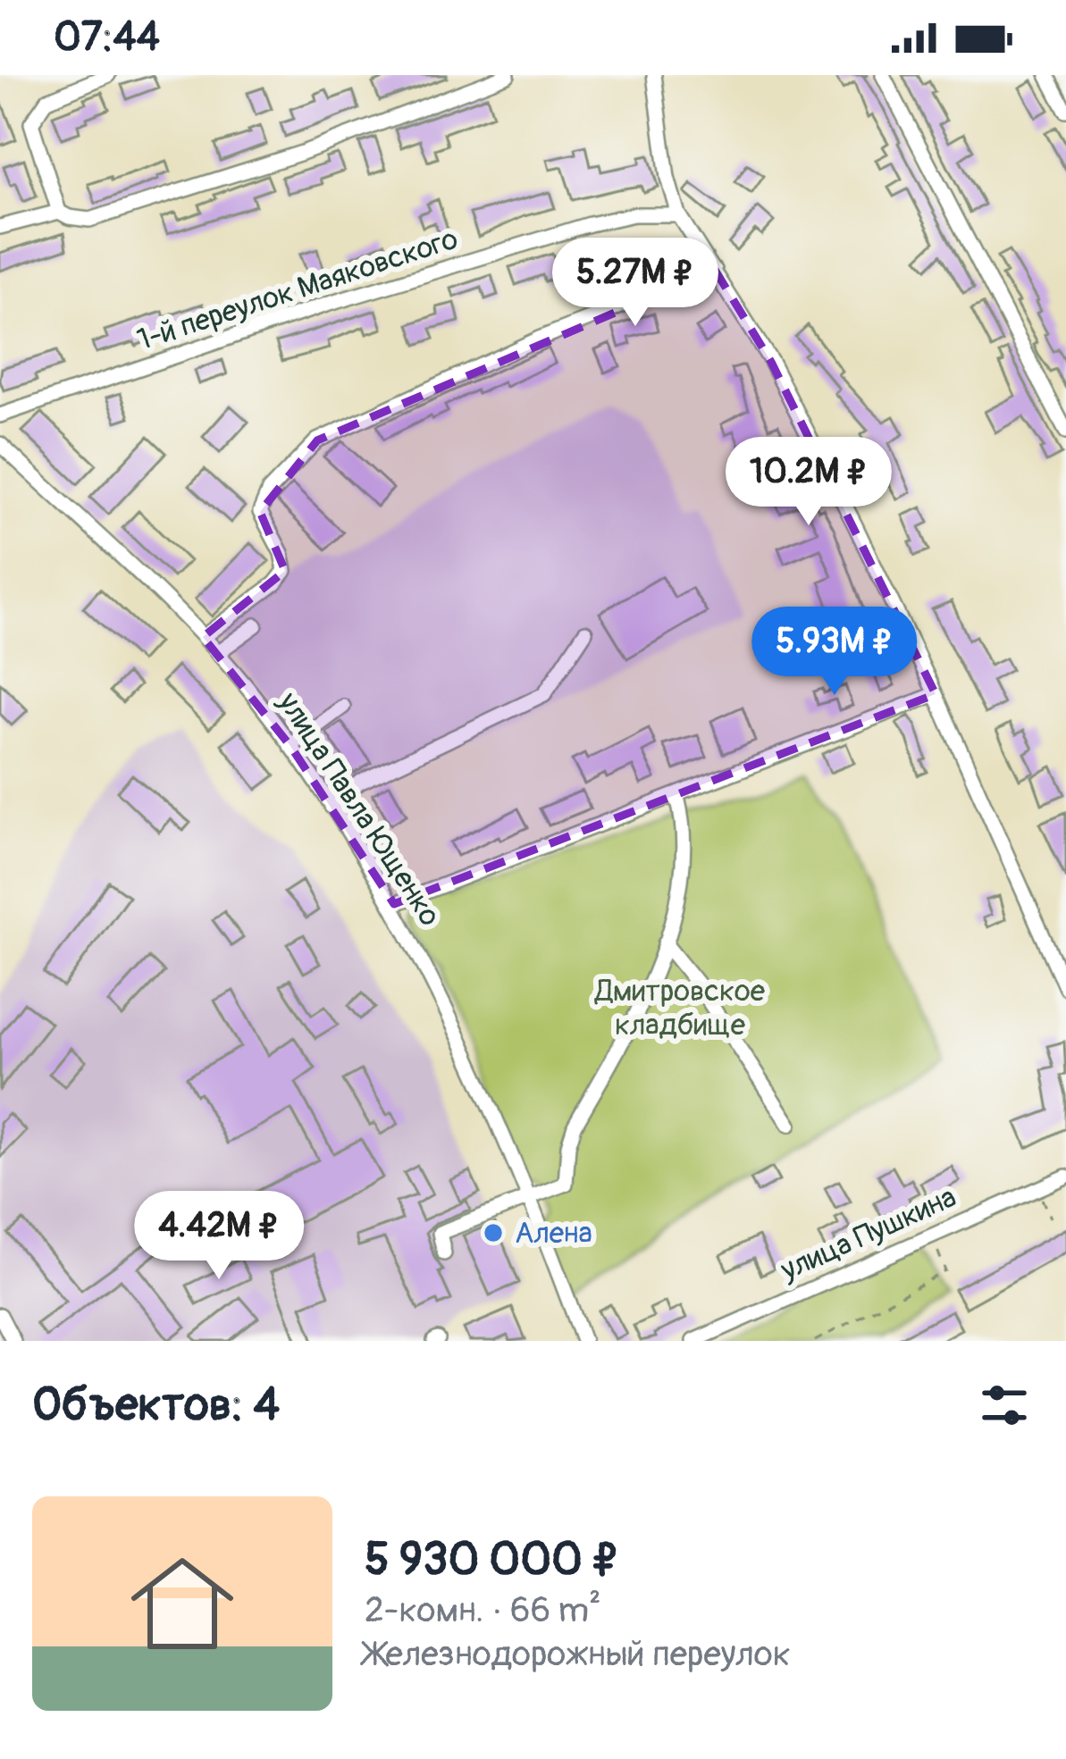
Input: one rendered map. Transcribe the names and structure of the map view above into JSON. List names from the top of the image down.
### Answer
{
  "streets": {
    "street": ["1-й переулок Маяковского", "улица Павла Ющенко", "улица Пушкина"]
  },
  "parks": ["Дмитровское кладбище"],
  "places": ["Алена"],
  "page": {
    "status": "07:44",
    "price": [
      "5.27M ₽",
      "10.2M ₽",
      "5.93M ₽",
      "4.42M ₽"
    ],
    "heading": "Объектов: 4",
    "list": [
      {
        "name": "5 930 000 ₽",
        "note": "2-комн. · 66 m² · Железнодорожный переулок"
      }
    ]
  }
}
